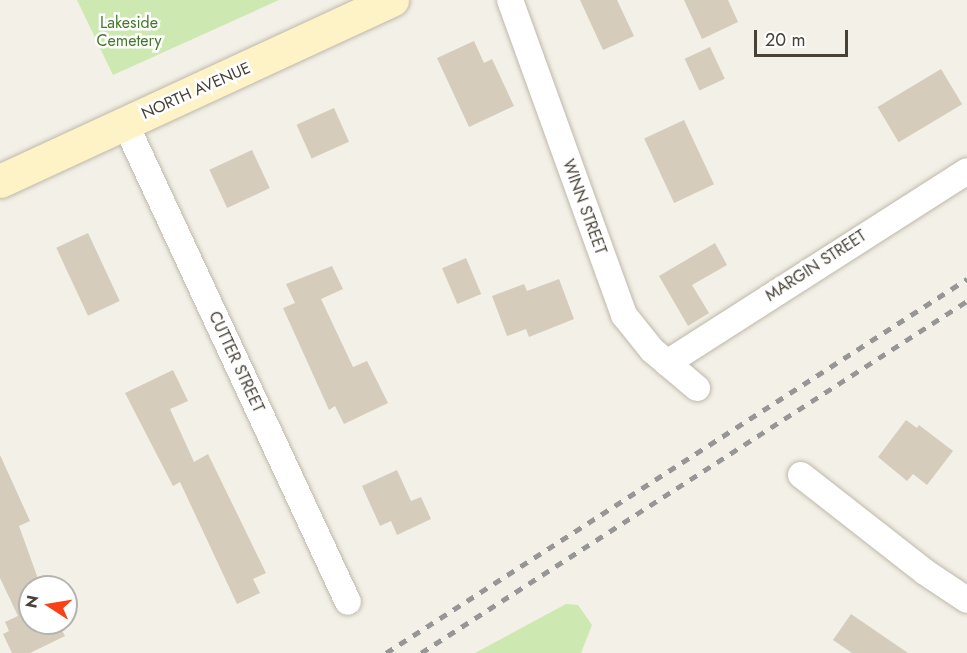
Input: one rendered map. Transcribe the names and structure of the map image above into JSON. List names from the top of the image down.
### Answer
{
  "streets": {
    "street": [
      "NORTH AVENUE",
      "WINN STREET",
      "MARGIN STREET",
      "CUTTER STREET"
    ]
  },
  "crossings": [
    ["NORTH AVENUE", "CUTTER STREET"],
    ["WINN STREET", "MARGIN STREET"]
  ],
  "parks": ["Lakeside Cemetery"],
  "scale_bar": "20 m",
  "north": "left"
}
